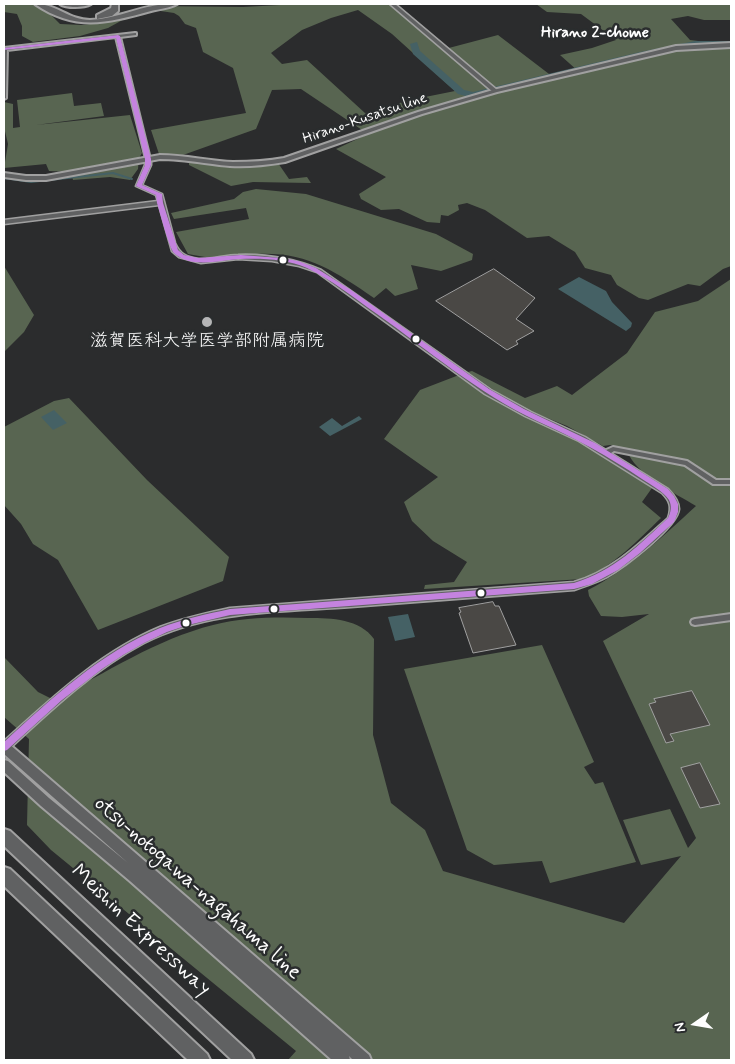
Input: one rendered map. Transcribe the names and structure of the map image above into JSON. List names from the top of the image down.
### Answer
{
  "streets": {
    "highway": ["Meishin Expressway"],
    "main road": ["Hirano-Kusatsu line", "otsu-notogawa-nagahama line"]
  },
  "districts": ["Hirano 2-chome"],
  "places": ["滋賀医科大学医学部附属病院"],
  "north": "left"
}
